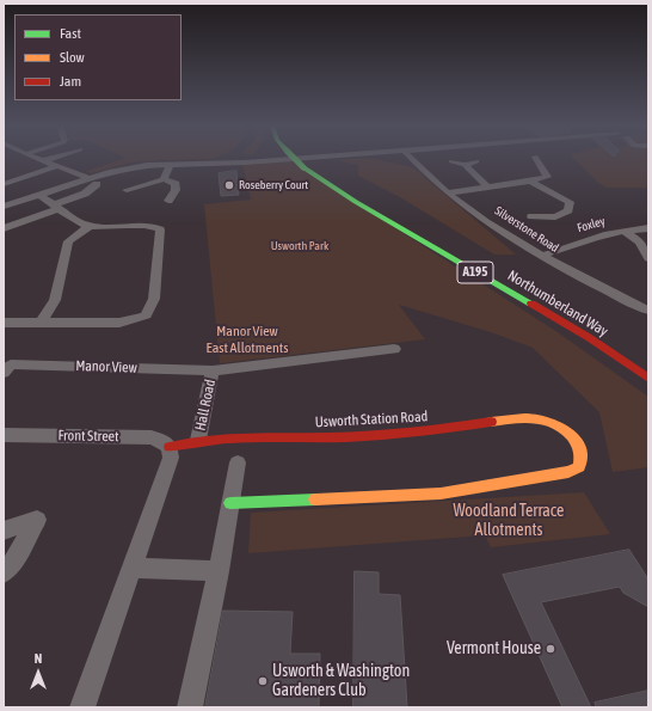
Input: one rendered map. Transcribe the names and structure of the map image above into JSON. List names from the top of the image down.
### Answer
{
  "streets": {
    "main road": ["A195", "Northumberland Way", "Usworth Station Road"],
    "street": [
      "Foxley",
      "Silverstone Road",
      "Manor View",
      "Hall Road",
      "Front Street"
    ]
  },
  "crossings": [
    ["Foxley", "Silverstone Road"],
    ["Manor View", "Hall Road"],
    ["Hall Road", "Usworth Station Road"],
    ["Usworth Station Road", "Front Street"]
  ],
  "parks": ["Usworth Park", "Manor View East Allotments", "Woodland Terrace Allotments"],
  "places": ["Roseberry Court", "Vermont House", "Usworth & Washington Gardeners Club"],
  "legend": ["Fast", "Slow", "Jam"],
  "north": "top"
}
